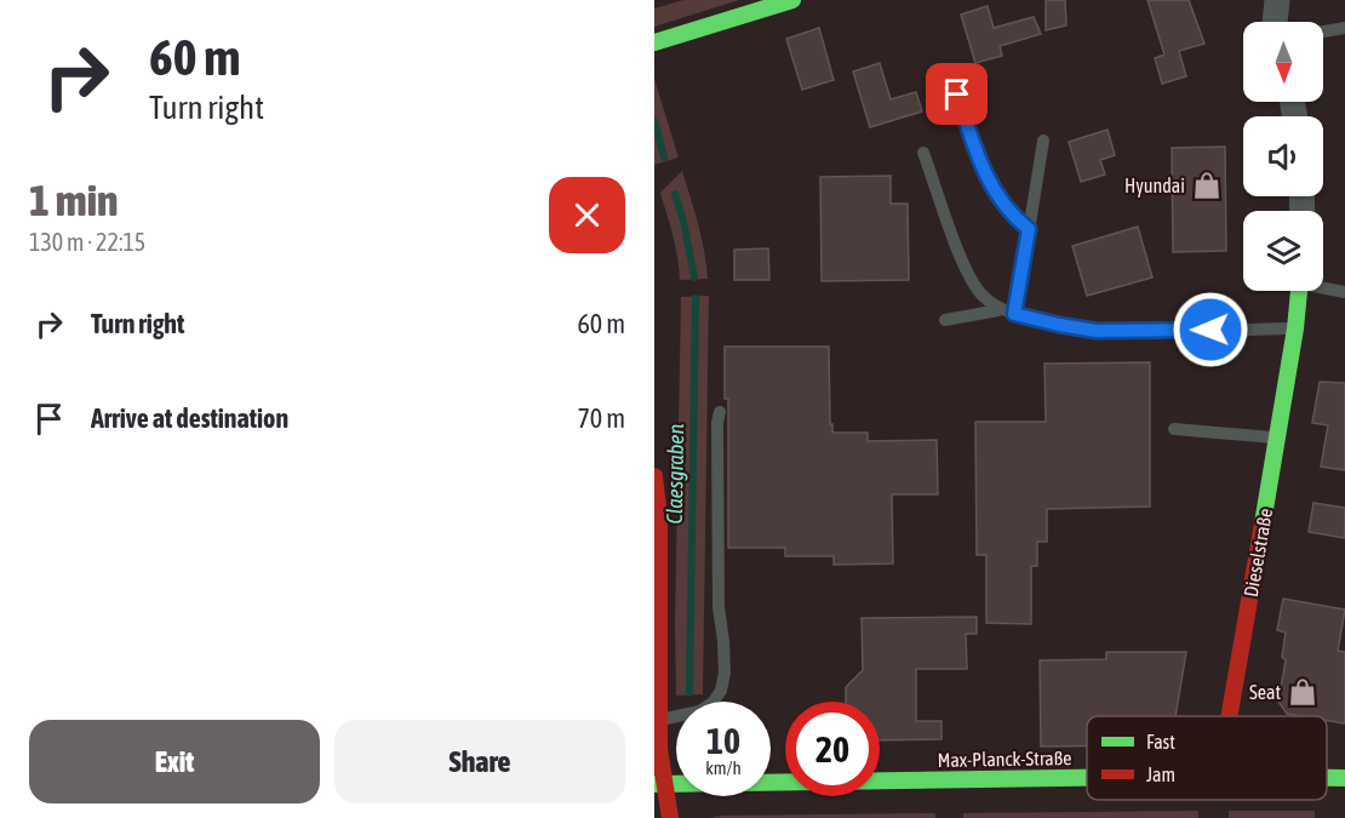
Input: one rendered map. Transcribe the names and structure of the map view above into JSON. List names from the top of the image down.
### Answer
{
  "streets": {
    "street": ["Dieselstraße", "Max-Planck-Straße"]
  },
  "water": ["Claesgraben"],
  "places": {
    "shop": ["Hyundai", "Seat"]
  },
  "legend": ["Fast", "Jam"],
  "north": "bottom",
  "page": {
    "turn": ["60 m", "Turn right"],
    "heading": ["1 min", "130 m · 22:15"],
    "list": [
      {
        "name": "Turn right",
        "value": "60 m"
      },
      {
        "name": "Arrive at destination",
        "value": "70 m"
      }
    ],
    "speed": "10 km/h",
    "limit": "20",
    "buttons": ["Exit", "Share"]
  }
}
